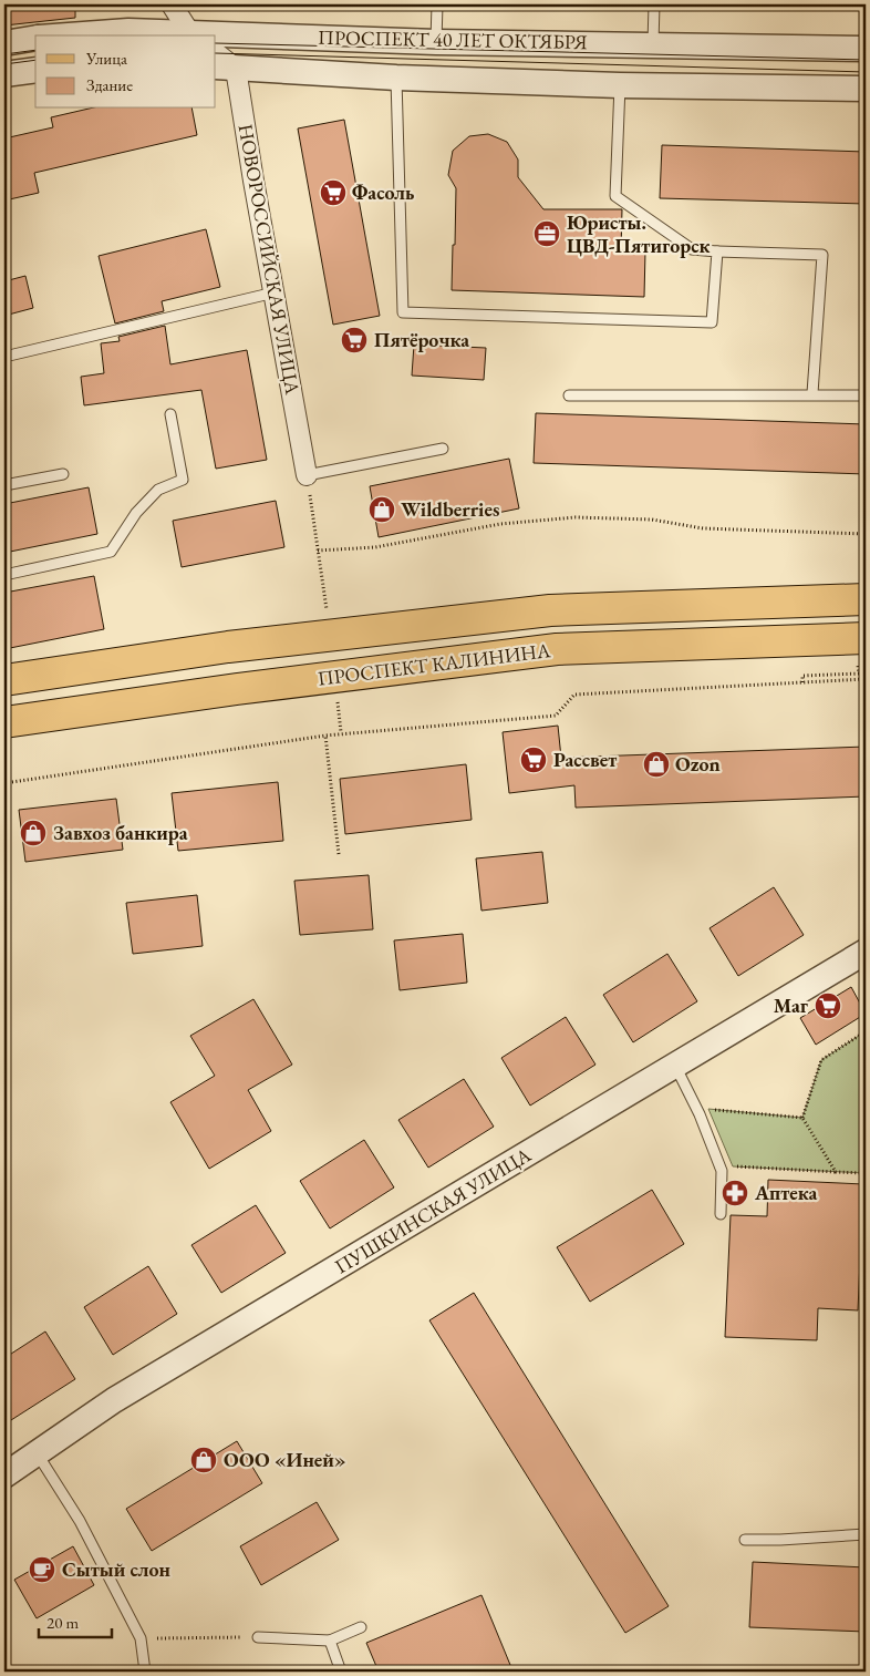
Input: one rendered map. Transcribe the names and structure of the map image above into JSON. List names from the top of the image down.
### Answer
{
  "streets": {
    "main road": ["ПРОСПЕКТ КАЛИНИНА"],
    "street": ["ПРОСПЕКТ 40 ЛЕТ ОКТЯБРЯ", "НОВОРОССИЙСКАЯ УЛИЦА", "ПУШКИНСКАЯ УЛИЦА"]
  },
  "crossings": [
    ["ПРОСПЕКТ 40 ЛЕТ ОКТЯБРЯ", "НОВОРОССИЙСКАЯ УЛИЦА"]
  ],
  "places": {
    "supermarket": [
      "Фасоль",
      "Пятёрочка",
      "Рассвет",
      "Маг"
    ],
    "office": ["Юристы. ЦВД-Пятигорск"],
    "shop": [
      "Wildberries",
      "Ozon",
      "Завхоз банкира",
      "ООО «Иней»"
    ],
    "pharmacy": ["Аптека"],
    "cafe": ["Сытый слон"]
  },
  "legend": ["Улица", "Здание"],
  "scale_bar": "20 m"
}
